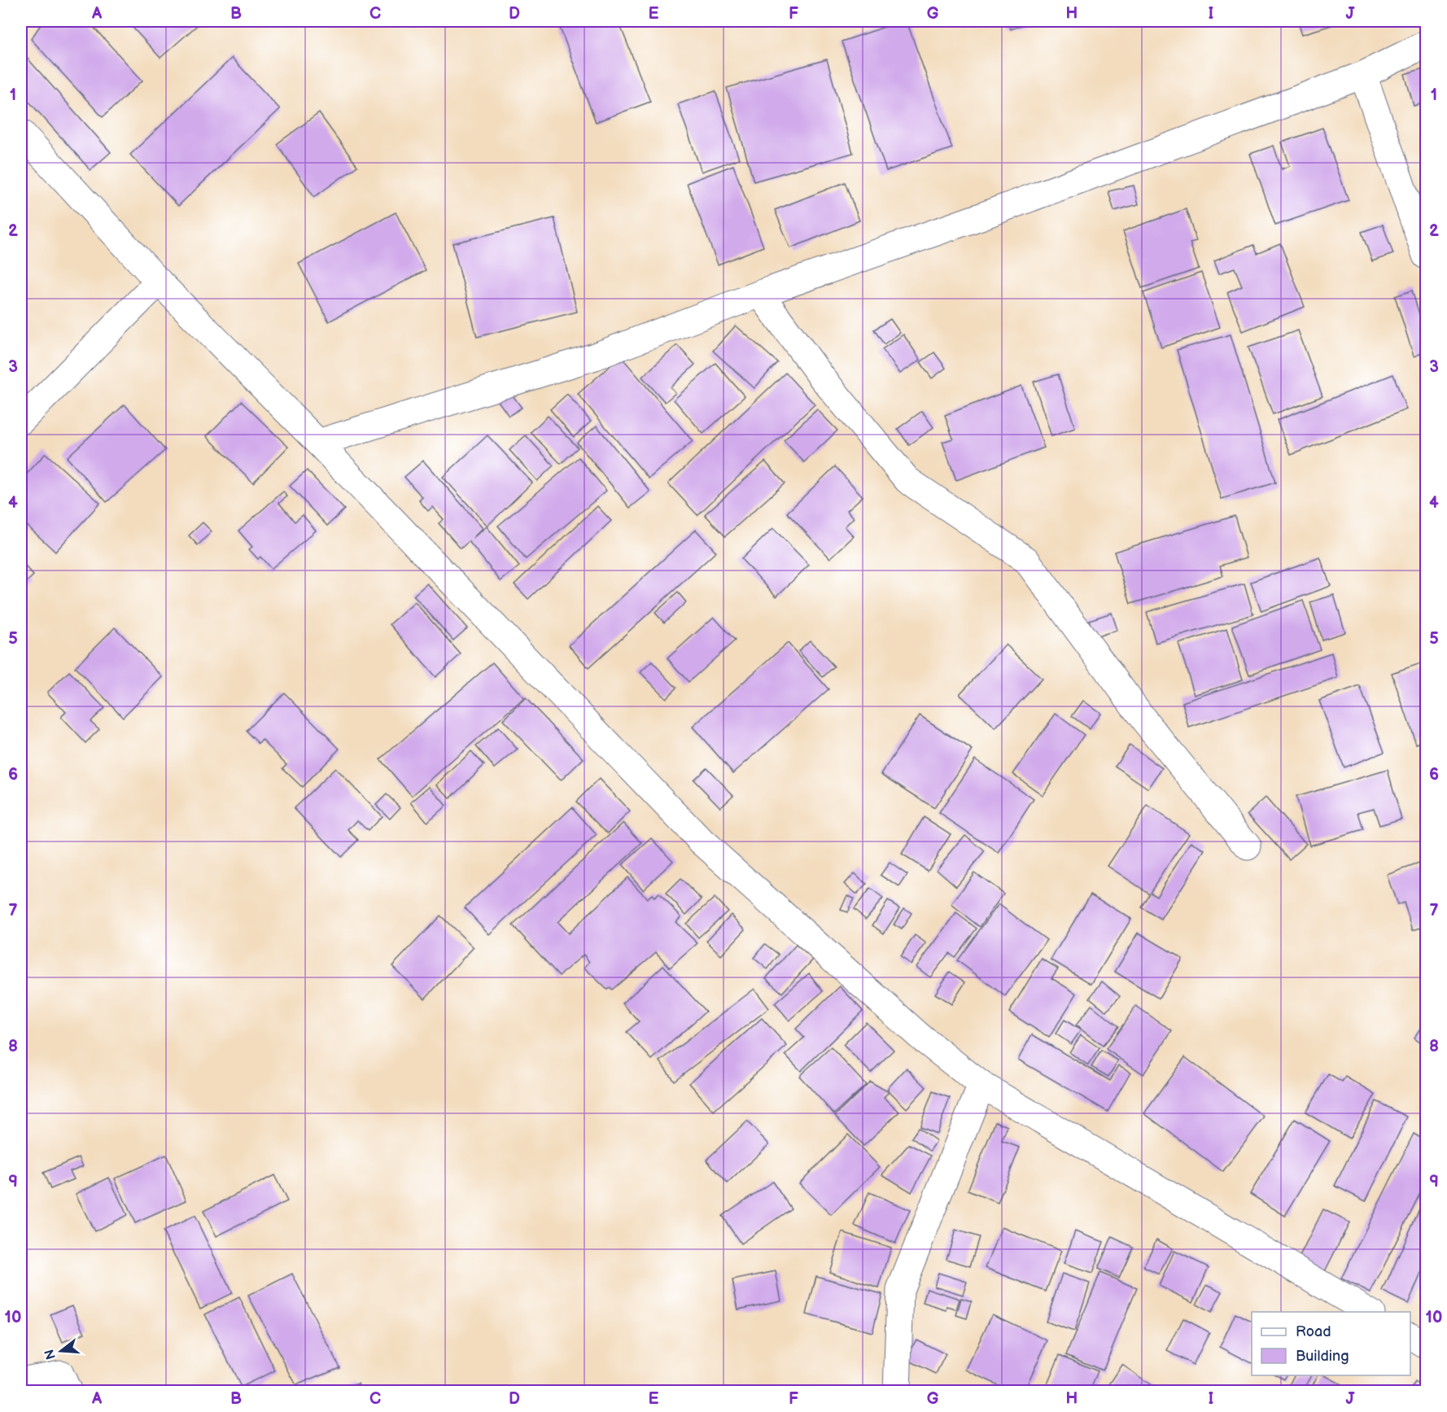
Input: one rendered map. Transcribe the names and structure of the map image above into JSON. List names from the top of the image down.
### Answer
{
  "legend": ["Road", "Building"],
  "north": "left",
  "grid": {
    "columns": [
      "A",
      "B",
      "C",
      "D",
      "E",
      "F",
      "G",
      "H",
      "I",
      "J"
    ],
    "rows": [
      "1",
      "2",
      "3",
      "4",
      "5",
      "6",
      "7",
      "8",
      "9",
      "10"
    ]
  }
}
